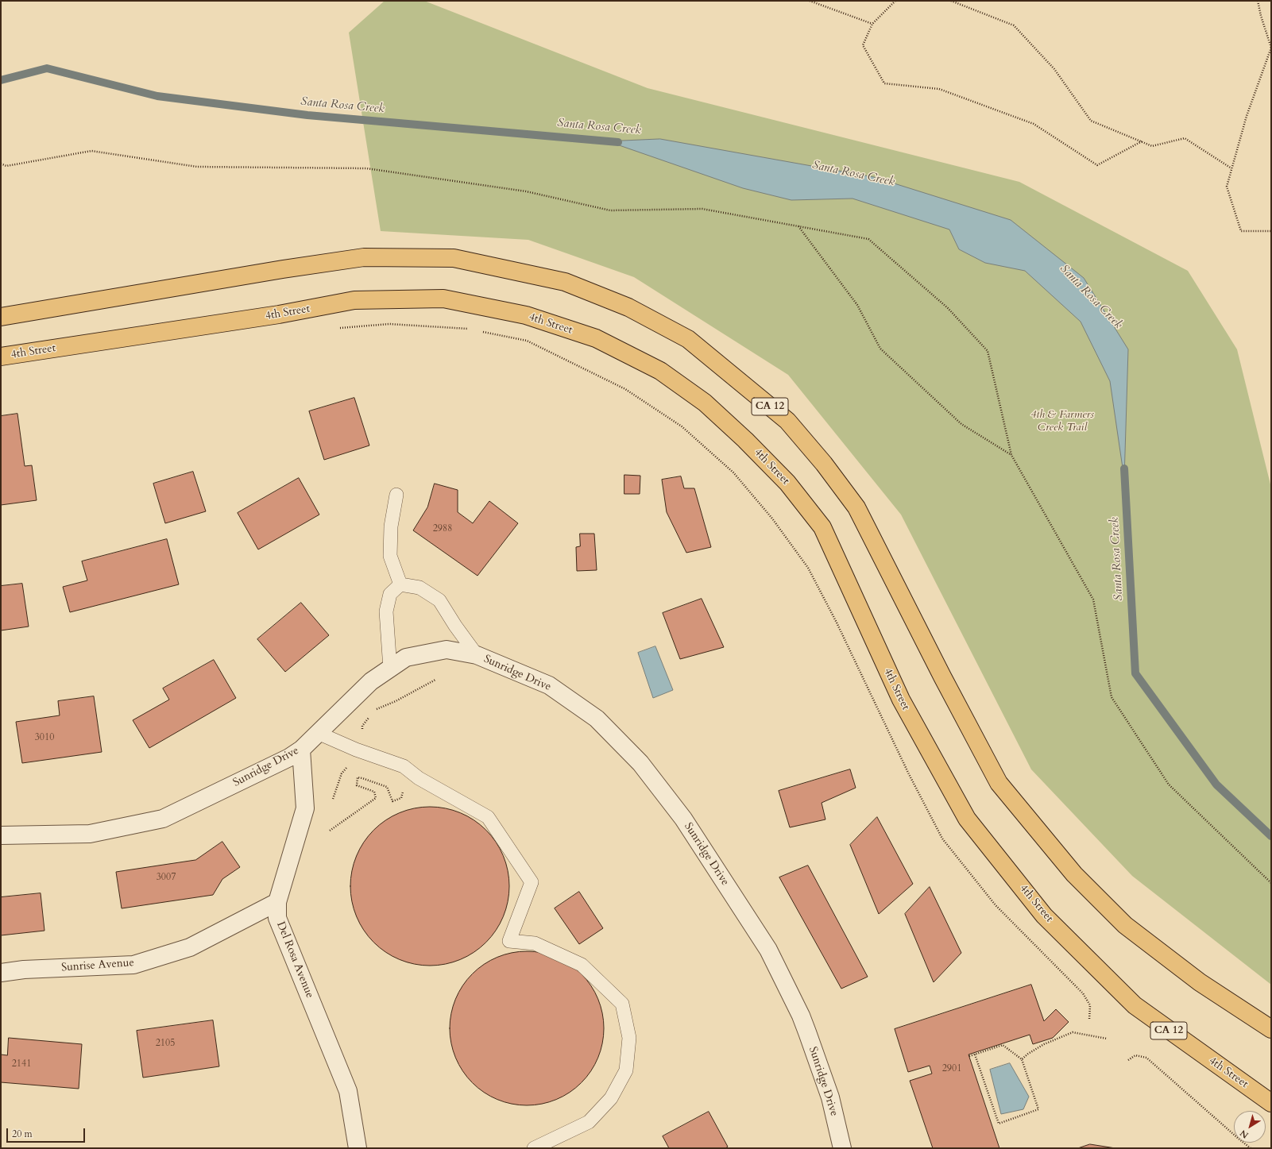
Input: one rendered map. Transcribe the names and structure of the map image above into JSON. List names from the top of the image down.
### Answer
{
  "streets": {
    "main road": ["4th Street", "CA 12"],
    "street": ["Sunridge Drive", "Del Rosa Avenue", "Sunrise Avenue"]
  },
  "crossings": [
    ["Sunridge Drive", "Del Rosa Avenue"],
    ["Del Rosa Avenue", "Sunrise Avenue"]
  ],
  "water": ["Santa Rosa Creek"],
  "parks": ["4th & Farmers Creek Trail"],
  "house_numbers": [
    "2988",
    "3010",
    "3007",
    "2105",
    "2141",
    "2901"
  ],
  "scale_bar": "20 m",
  "north": "bottom left"
}
